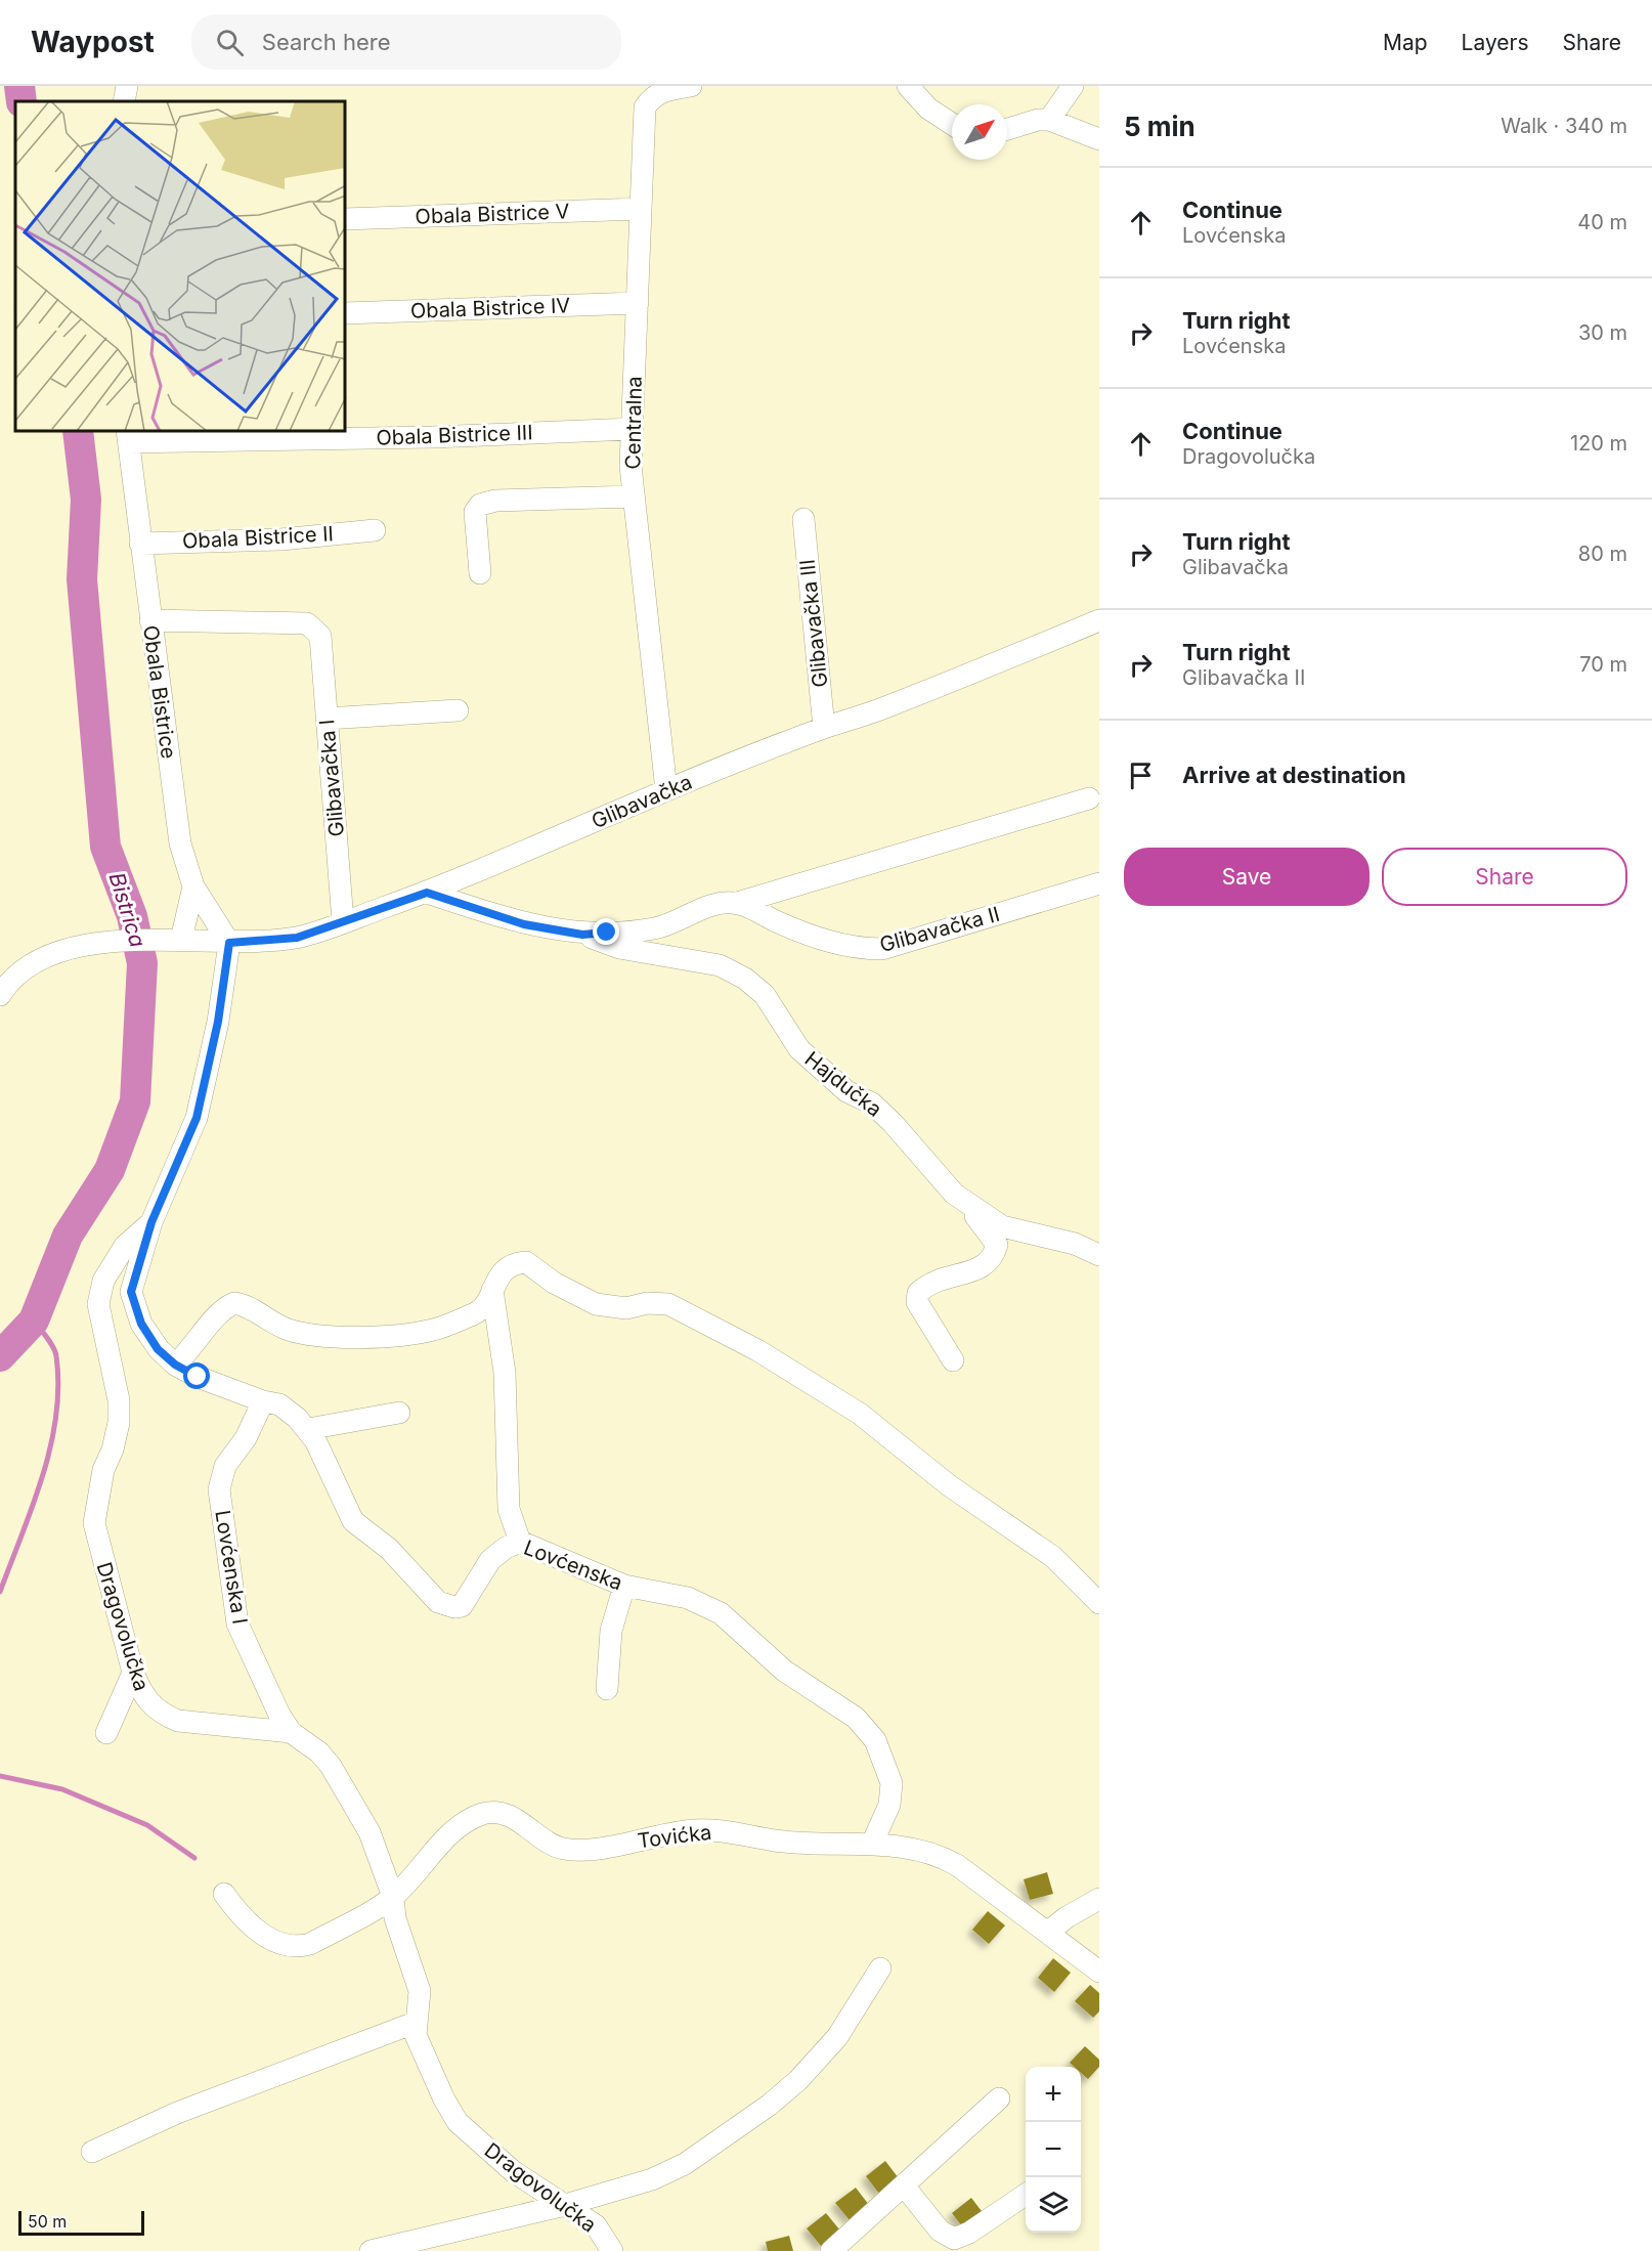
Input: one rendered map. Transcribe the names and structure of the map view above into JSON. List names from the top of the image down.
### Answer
{
  "streets": {
    "street": [
      "Obala Bistrice V",
      "Obala Bistrice IV",
      "Centralna",
      "Obala Bistrice III",
      "Obala Bistrice II",
      "Glibavačka III",
      "Obala Bistrice",
      "Glibavačka I",
      "Glibavačka",
      "Glibavačka II",
      "Hajdučka",
      "Lovćenska",
      "Lovćenska I",
      "Dragovolučka",
      "Tovićka"
    ]
  },
  "crossings": [
    ["Obala Bistrice V", "Centralna"],
    ["Obala Bistrice IV", "Centralna"],
    ["Centralna", "Obala Bistrice III"],
    ["Centralna", "Glibavačka"],
    ["Obala Bistrice III", "Obala Bistrice"],
    ["Obala Bistrice II", "Obala Bistrice"],
    ["Glibavačka III", "Glibavačka"],
    ["Obala Bistrice", "Glibavačka I"],
    ["Obala Bistrice", "Glibavačka"],
    ["Obala Bistrice", "Dragovolučka"],
    ["Glibavačka I", "Glibavačka"],
    ["Glibavačka", "Dragovolučka"],
    ["Lovćenska", "Lovćenska I"],
    ["Lovćenska", "Dragovolučka"],
    ["Lovćenska", "Tovićka"],
    ["Lovćenska I", "Dragovolučka"],
    ["Dragovolučka", "Tovićka"]
  ],
  "water": ["Bistrica"],
  "scale_bar": "50 m",
  "north": "top right",
  "page": {
    "header": "Waypost",
    "search": "Search here",
    "nav": ["Map", "Layers", "Share"],
    "heading": ["5 min", "Walk · 340 m"],
    "list": [
      ["Continue", "Lovćenska", "40 m"],
      ["Turn right", "Lovćenska", "30 m"],
      ["Continue", "Dragovolučka", "120 m"],
      ["Turn right", "Glibavačka", "80 m"],
      ["Turn right", "Glibavačka II", "70 m"],
      "Arrive at destination"
    ],
    "buttons": ["Save", "Share"],
    "map_buttons": ["+", "−"],
    "scale": "50 m"
  }
}
